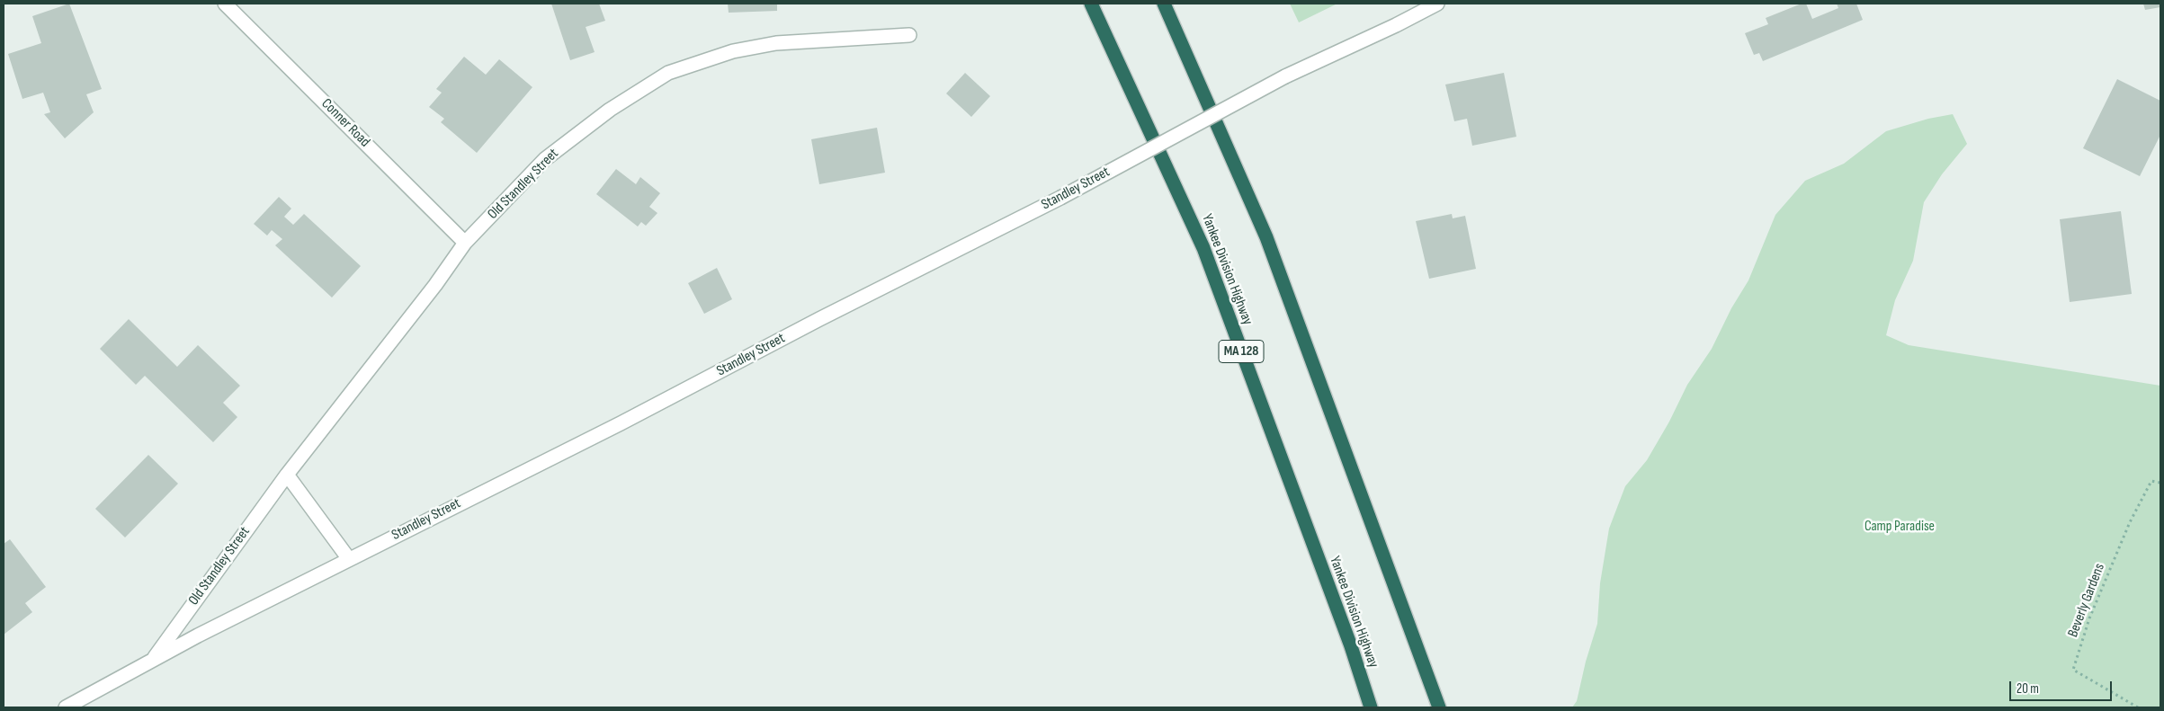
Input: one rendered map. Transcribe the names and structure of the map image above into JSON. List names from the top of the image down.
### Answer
{
  "streets": {
    "highway": ["Yankee Division Highway", "MA 128"],
    "street": ["Conner Road", "Old Standley Street", "Standley Street"],
    "path": ["Beverly Gardens"]
  },
  "crossings": [
    ["Conner Road", "Old Standley Street"],
    ["Old Standley Street", "Standley Street"]
  ],
  "parks": ["Camp Paradise"],
  "scale_bar": "20 m"
}
